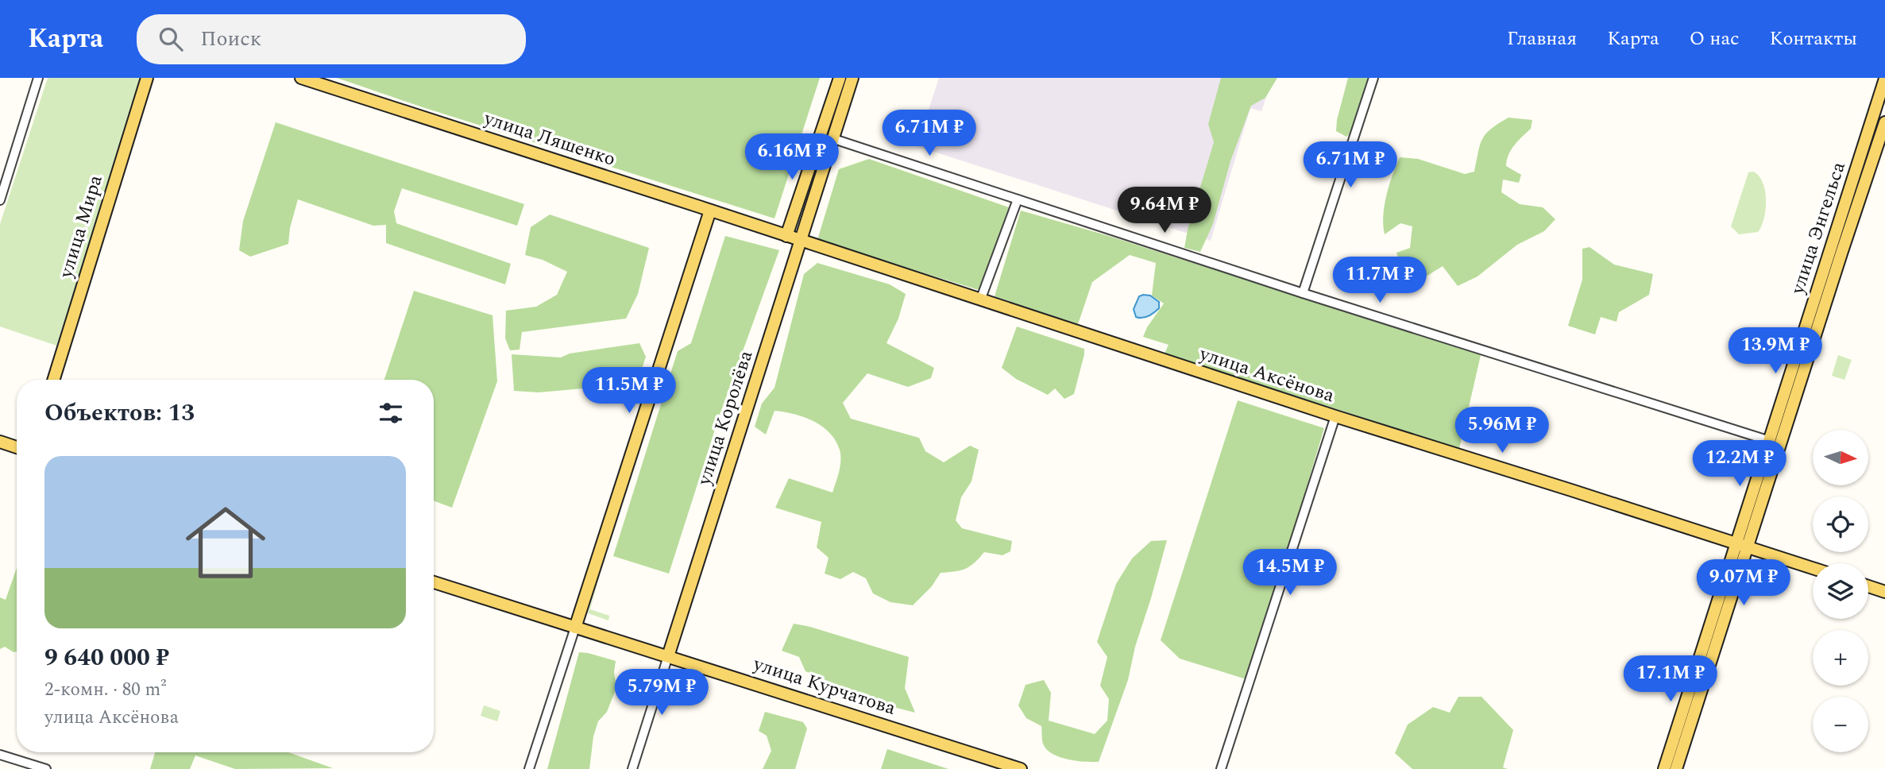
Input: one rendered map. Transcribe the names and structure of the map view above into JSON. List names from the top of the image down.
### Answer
{
  "streets": {
    "main road": [
      "улица Ляшенко",
      "улица Мира",
      "улица Энгельса",
      "улица Аксёнова",
      "улица Королёва",
      "улица Курчатова"
    ]
  },
  "crossings": [
    ["улица Ляшенко", "улица Аксёнова"],
    ["улица Энгельса", "улица Аксёнова"],
    ["улица Аксёнова", "улица Королёва"],
    ["улица Королёва", "улица Курчатова"]
  ],
  "north": "right",
  "page": {
    "header": "Карта",
    "search": "Поиск",
    "nav": [
      "Главная",
      "Карта",
      "О нас",
      "Контакты"
    ],
    "price": [
      "6.71M ₽",
      "6.16M ₽",
      "6.71M ₽",
      "9.64M ₽",
      "11.7M ₽",
      "13.9M ₽",
      "11.5M ₽",
      "5.96M ₽",
      "12.2M ₽",
      "14.5M ₽",
      "9.07M ₽",
      "17.1M ₽",
      "5.79M ₽"
    ],
    "heading": "Объектов: 13",
    "map_buttons": ["+", "−"],
    "list": [
      {
        "name": "9 640 000 ₽",
        "note": "2-комн. · 80 m² · улица Аксёнова"
      }
    ]
  }
}
